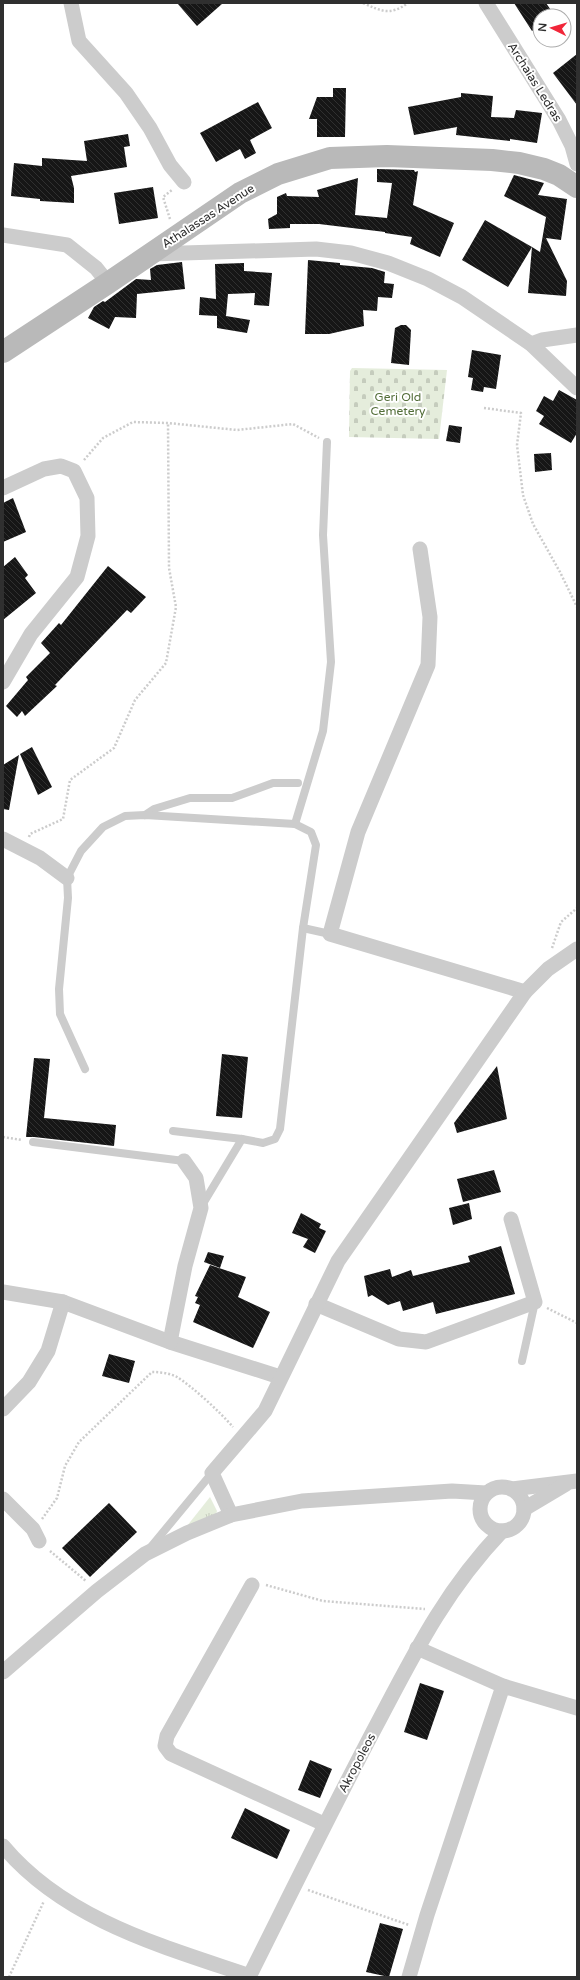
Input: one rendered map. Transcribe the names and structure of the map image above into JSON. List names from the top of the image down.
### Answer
{
  "streets": {
    "main road": ["Athalassas Avenue"],
    "street": ["Archaias Ledras", "Akropoleos"]
  },
  "parks": ["Geri Old Cemetery"],
  "north": "left"
}
